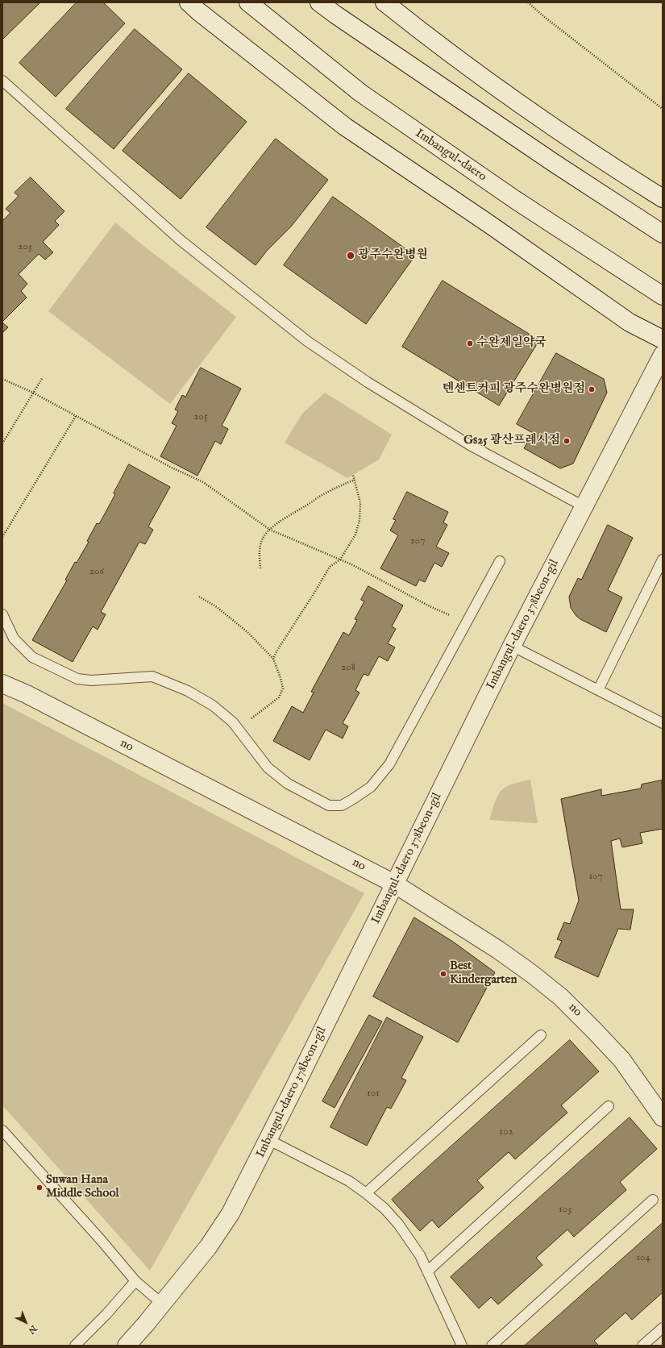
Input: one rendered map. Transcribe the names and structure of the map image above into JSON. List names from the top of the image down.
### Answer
{
  "streets": {
    "street": ["Imbangul-daero", "Imbangul-daero 378beon-gil", "no"]
  },
  "crossings": [
    ["Imbangul-daero 378beon-gil", "no"]
  ],
  "places": [
    "광주수완병원",
    "수완제일약국",
    "텐센트커피 광주수완병원점",
    "Gs25 광산프레시점",
    "Best Kindergarten",
    "Suwan Hana Middle School"
  ],
  "house_numbers": [
    "203",
    "205",
    "207",
    "206",
    "208",
    "107",
    "101",
    "102",
    "103",
    "104"
  ],
  "north": "bottom right"
}
